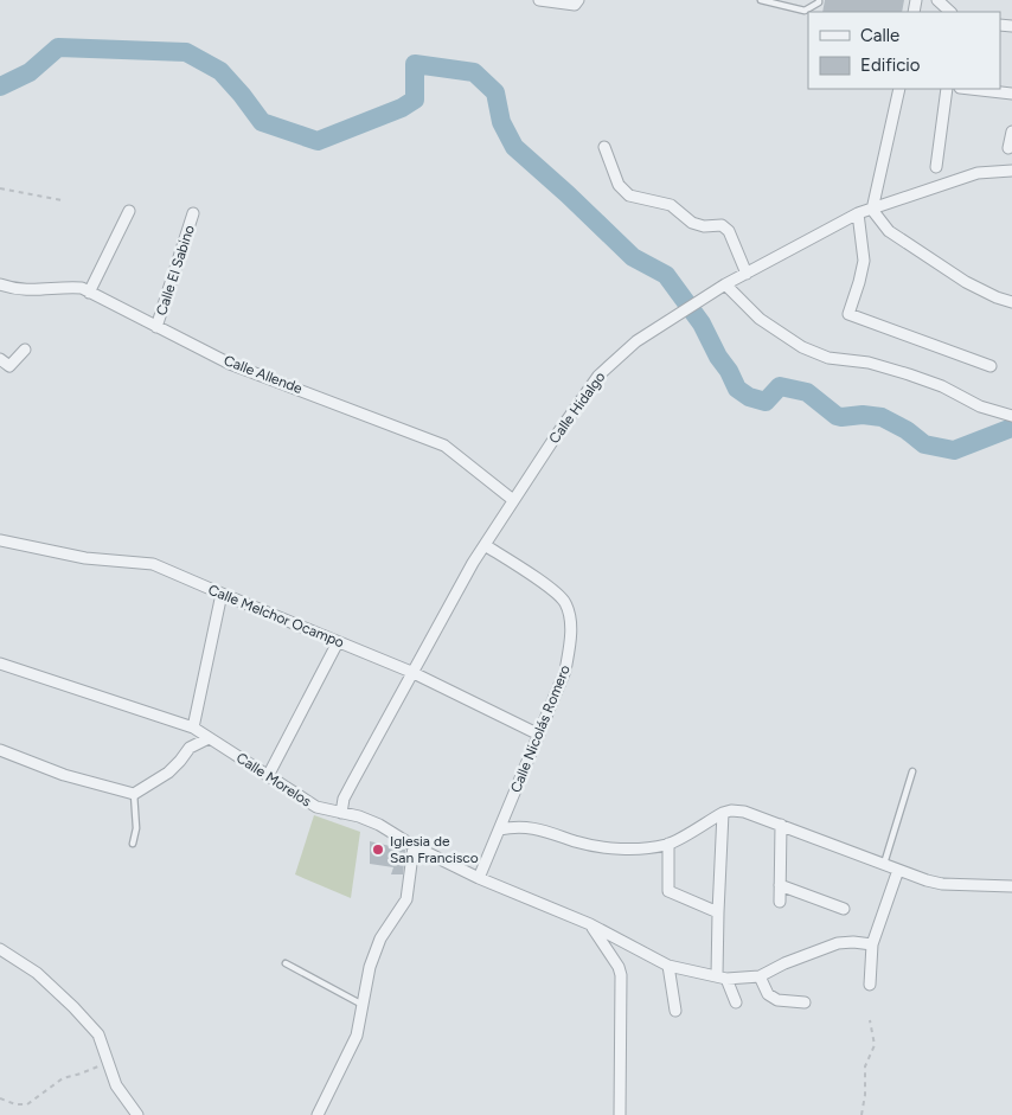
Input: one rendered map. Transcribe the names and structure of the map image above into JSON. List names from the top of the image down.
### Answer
{
  "streets": {
    "street": [
      "Calle El Sabino",
      "Calle Allende",
      "Calle Hidalgo",
      "Calle Melchor Ocampo",
      "Calle Nicolás Romero",
      "Calle Morelos"
    ]
  },
  "crossings": [
    ["Calle El Sabino", "Calle Allende"],
    ["Calle Allende", "Calle Hidalgo"],
    ["Calle Hidalgo", "Calle Melchor Ocampo"],
    ["Calle Hidalgo", "Calle Nicolás Romero"],
    ["Calle Hidalgo", "Calle Morelos"],
    ["Calle Melchor Ocampo", "Calle Nicolás Romero"],
    ["Calle Nicolás Romero", "Calle Morelos"]
  ],
  "places": ["Iglesia de San Francisco"],
  "legend": ["Calle", "Edificio"]
}
